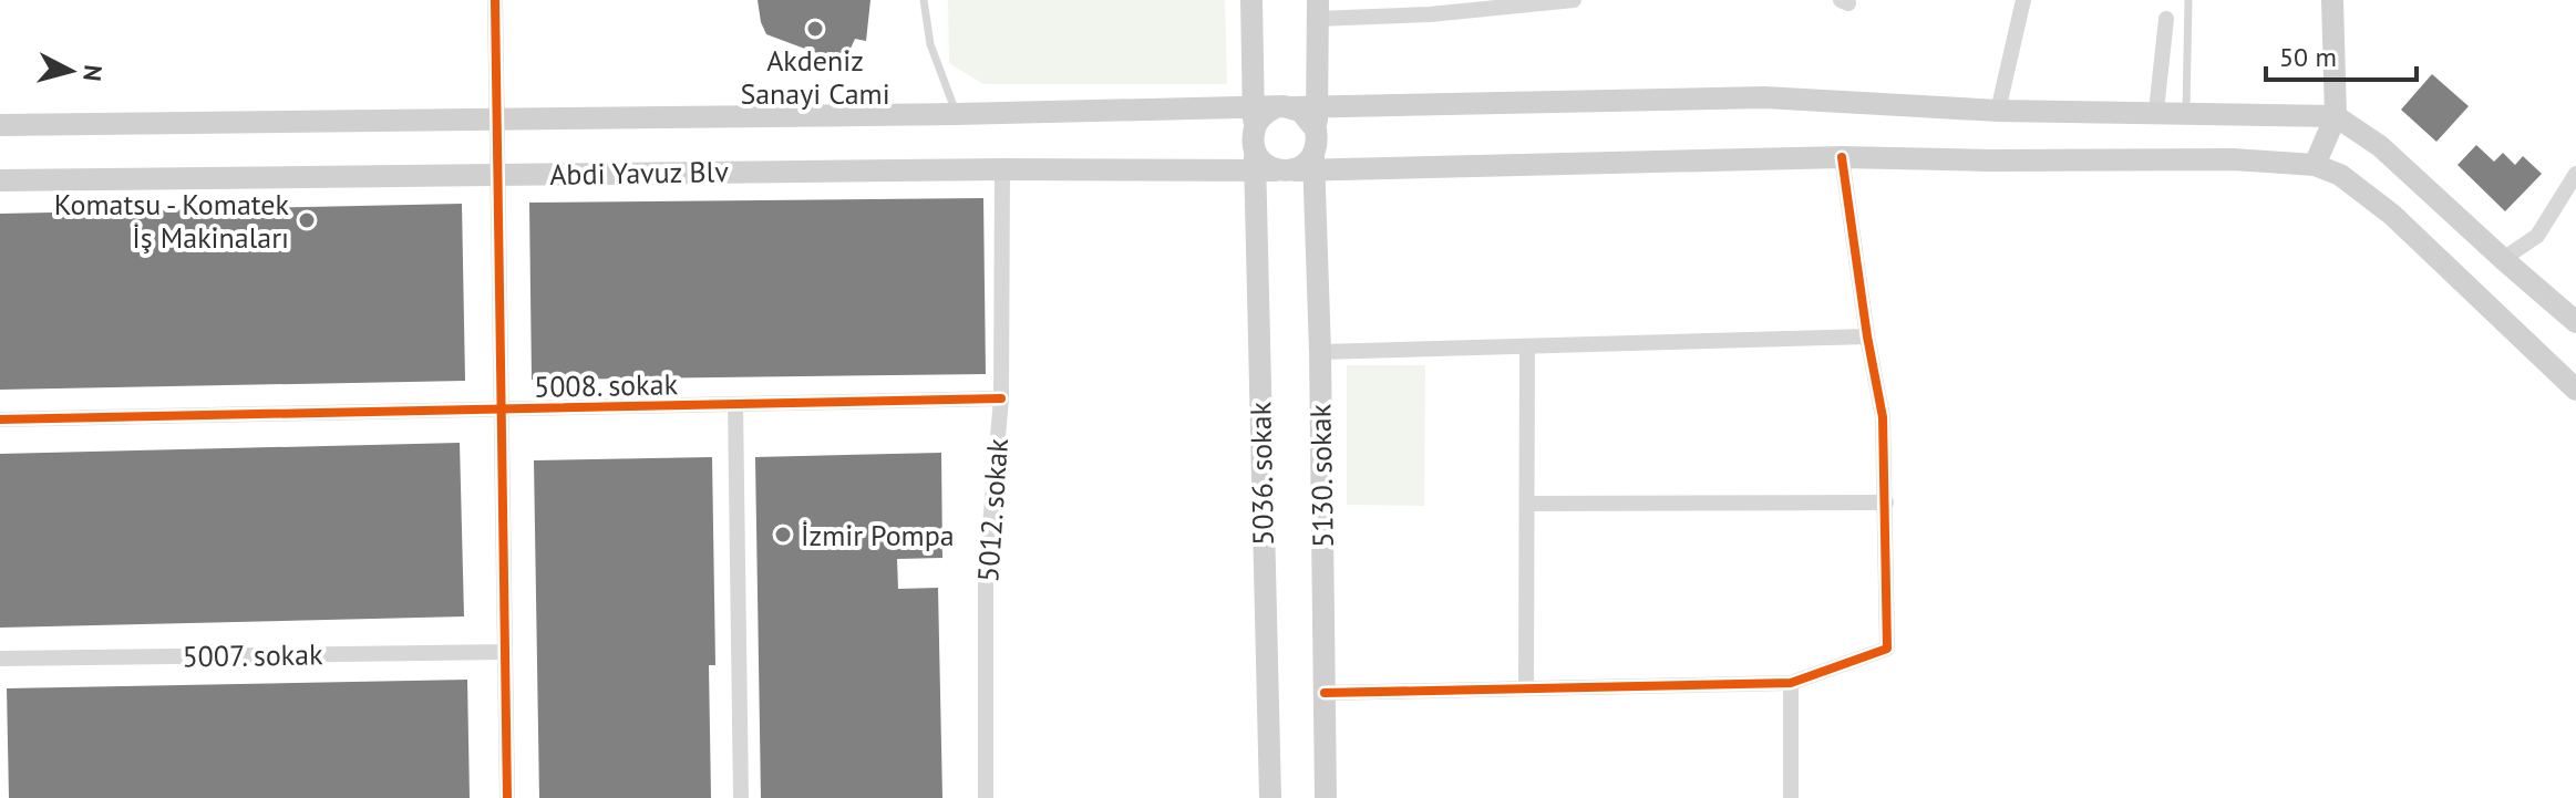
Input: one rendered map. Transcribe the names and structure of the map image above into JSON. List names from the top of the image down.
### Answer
{
  "streets": {
    "main road": ["Abdi Yavuz Blv", "5036. sokak", "5130. sokak"],
    "street": ["5008. sokak", "5012. sokak", "5007. sokak"]
  },
  "crossings": [
    ["Abdi Yavuz Blv", "5036. sokak"],
    ["Abdi Yavuz Blv", "5130. sokak"],
    ["Abdi Yavuz Blv", "5012. sokak"],
    ["5008. sokak", "5012. sokak"],
    ["5036. sokak", "5130. sokak"]
  ],
  "places": ["Akdeniz Sanayi Cami", "Komatsu - Komatek İş Makinaları", "İzmir Pompa"],
  "scale_bar": "50 m",
  "north": "right"
}
